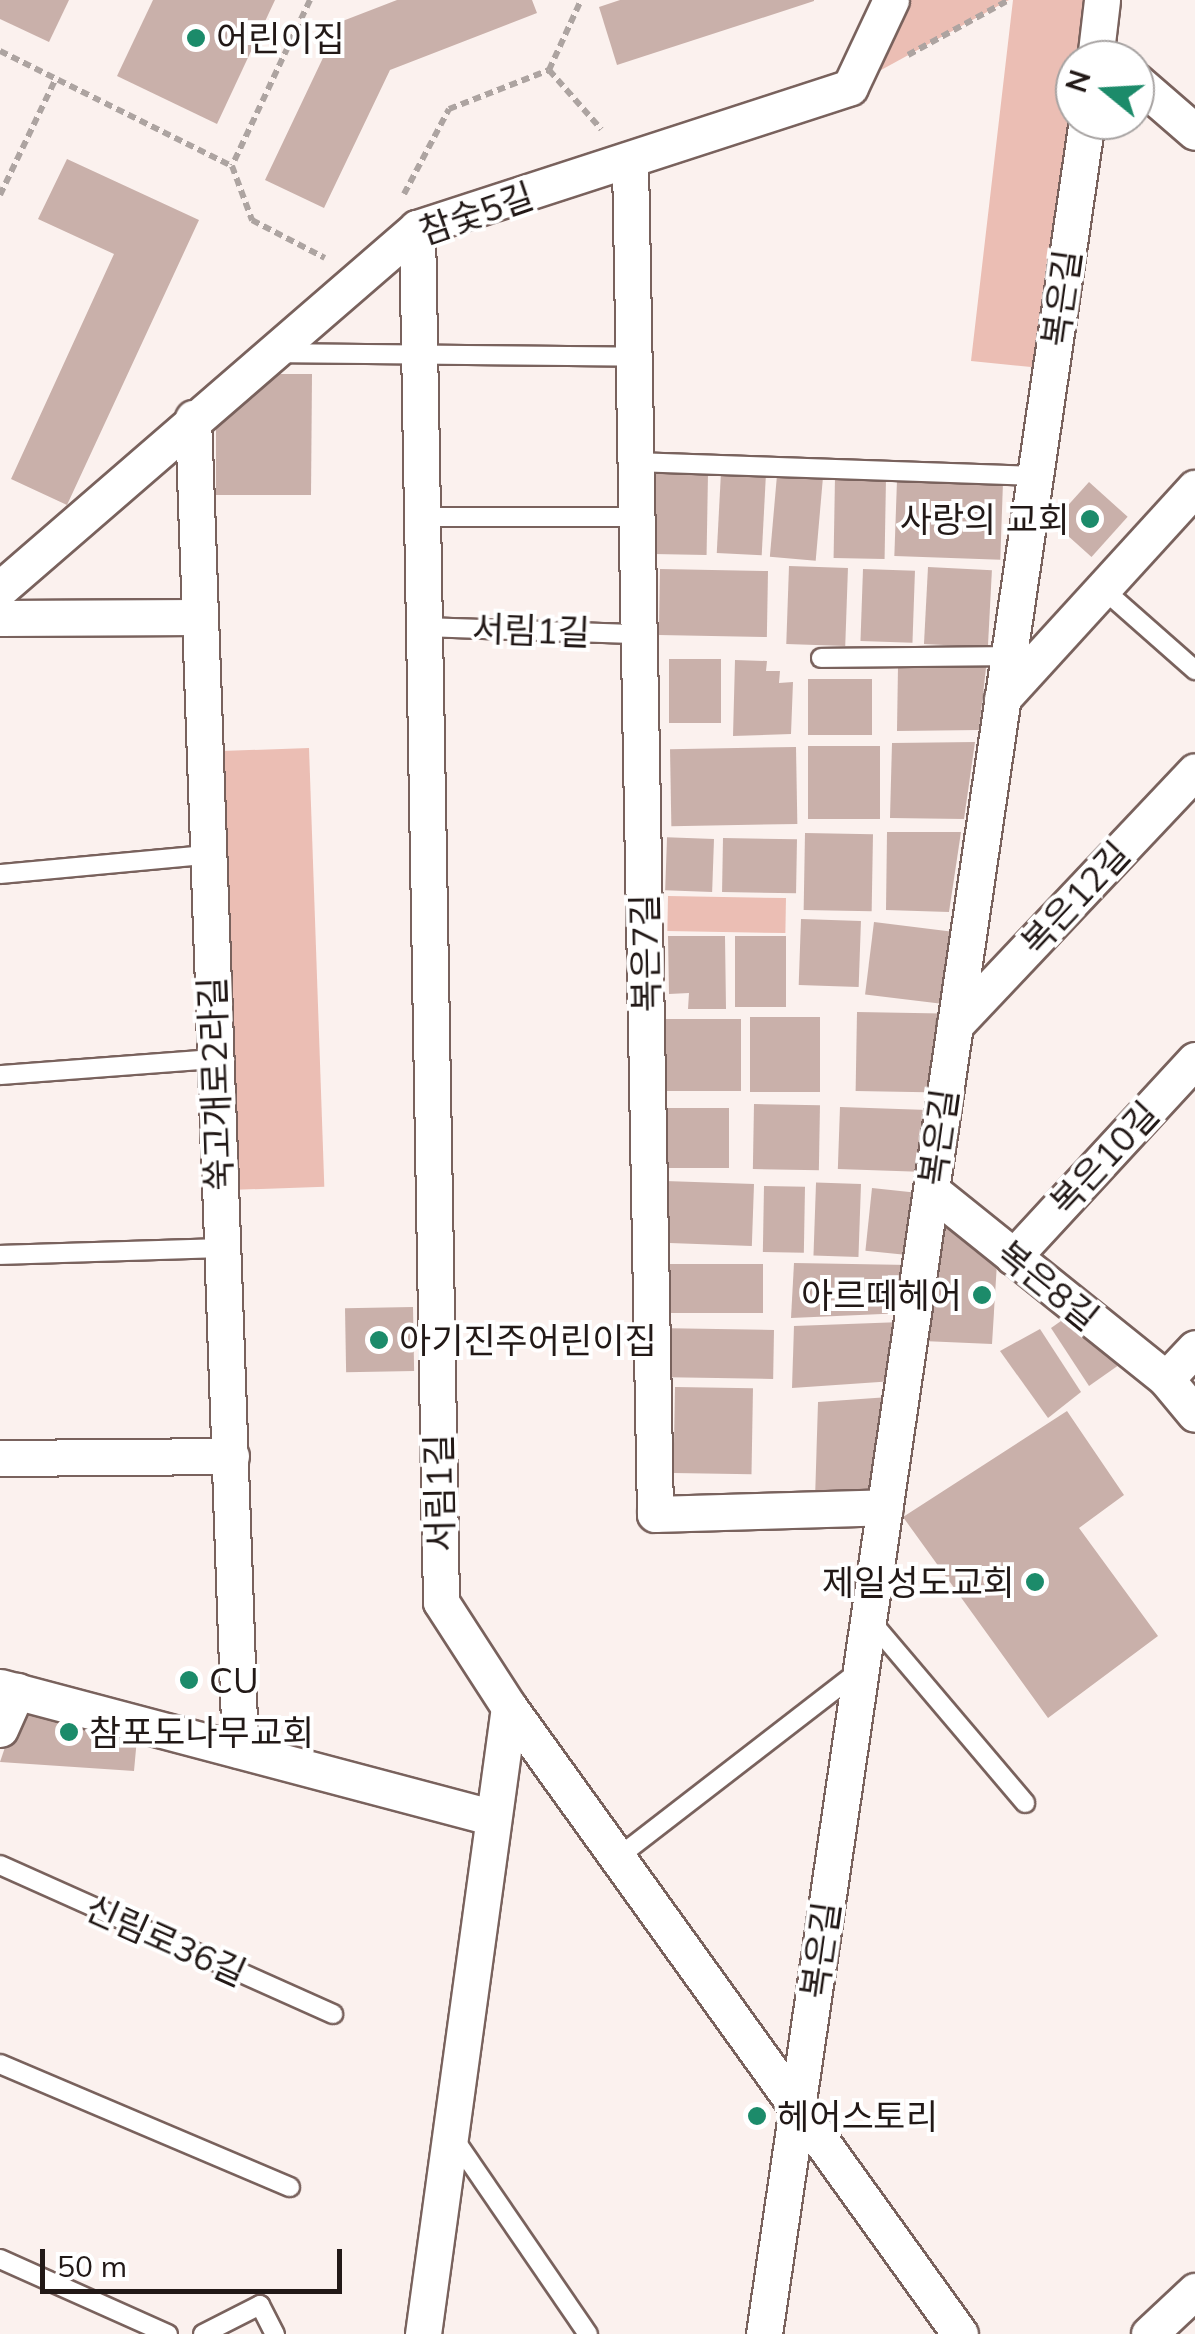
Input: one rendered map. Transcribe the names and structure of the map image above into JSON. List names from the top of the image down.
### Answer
{
  "streets": {
    "street": [
      "참숯5길",
      "복은길",
      "서림1길",
      "복은12길",
      "복은7길",
      "쑥고개로2라길",
      "복은10길",
      "복은8길"
    ],
    "lane": ["신림로36길"]
  },
  "crossings": [
    ["참숯5길", "서림1길"],
    ["참숯5길", "복은7길"],
    ["참숯5길", "쑥고개로2라길"],
    ["복은길", "복은12길"],
    ["복은길", "복은7길"],
    ["복은길", "복은8길"],
    ["서림1길", "복은7길"],
    ["복은10길", "복은8길"]
  ],
  "places": [
    "어린이집",
    "사랑의 교회",
    "아르떼헤어",
    "아기진주어린이집",
    "제일성도교회",
    "CU",
    "참포도나무교회",
    "헤어스토리"
  ],
  "scale_bar": "50 m",
  "north": "left"
}
